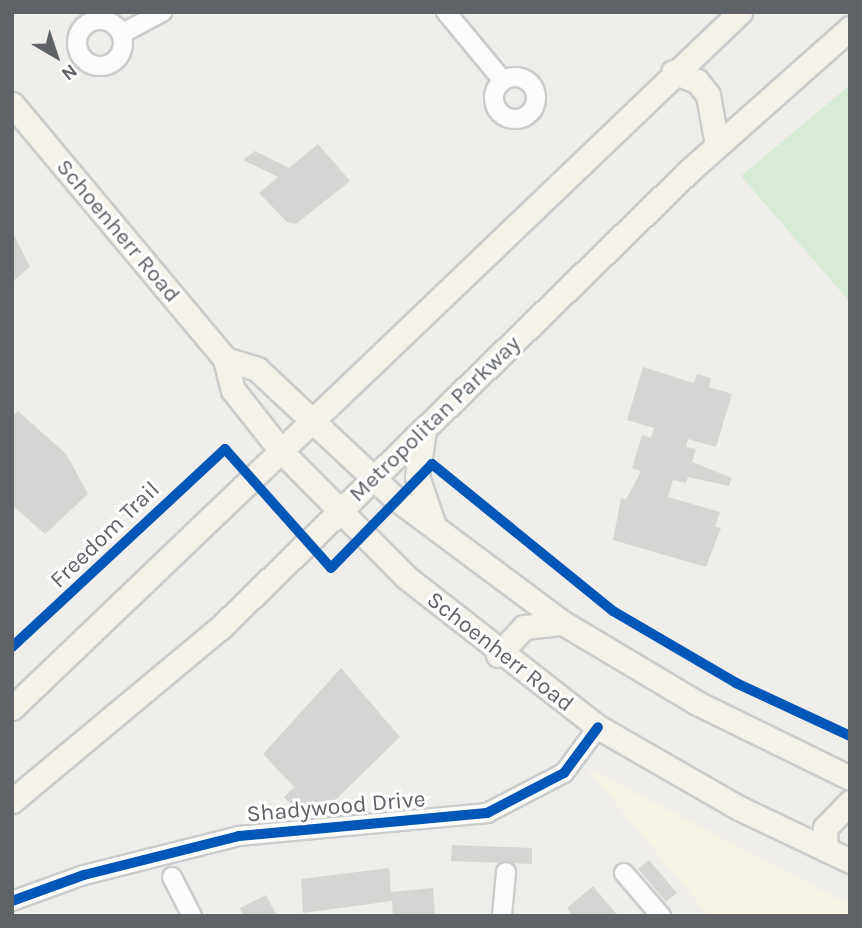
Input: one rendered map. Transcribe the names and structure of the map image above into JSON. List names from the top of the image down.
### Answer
{
  "streets": {
    "main road": ["Schoenherr Road", "Metropolitan Parkway"],
    "street": ["Shadywood Drive"],
    "cycle path": ["Freedom Trail"]
  },
  "crossings": [
    ["Schoenherr Road", "Metropolitan Parkway"],
    ["Schoenherr Road", "Shadywood Drive"]
  ],
  "north": "bottom right"
}
